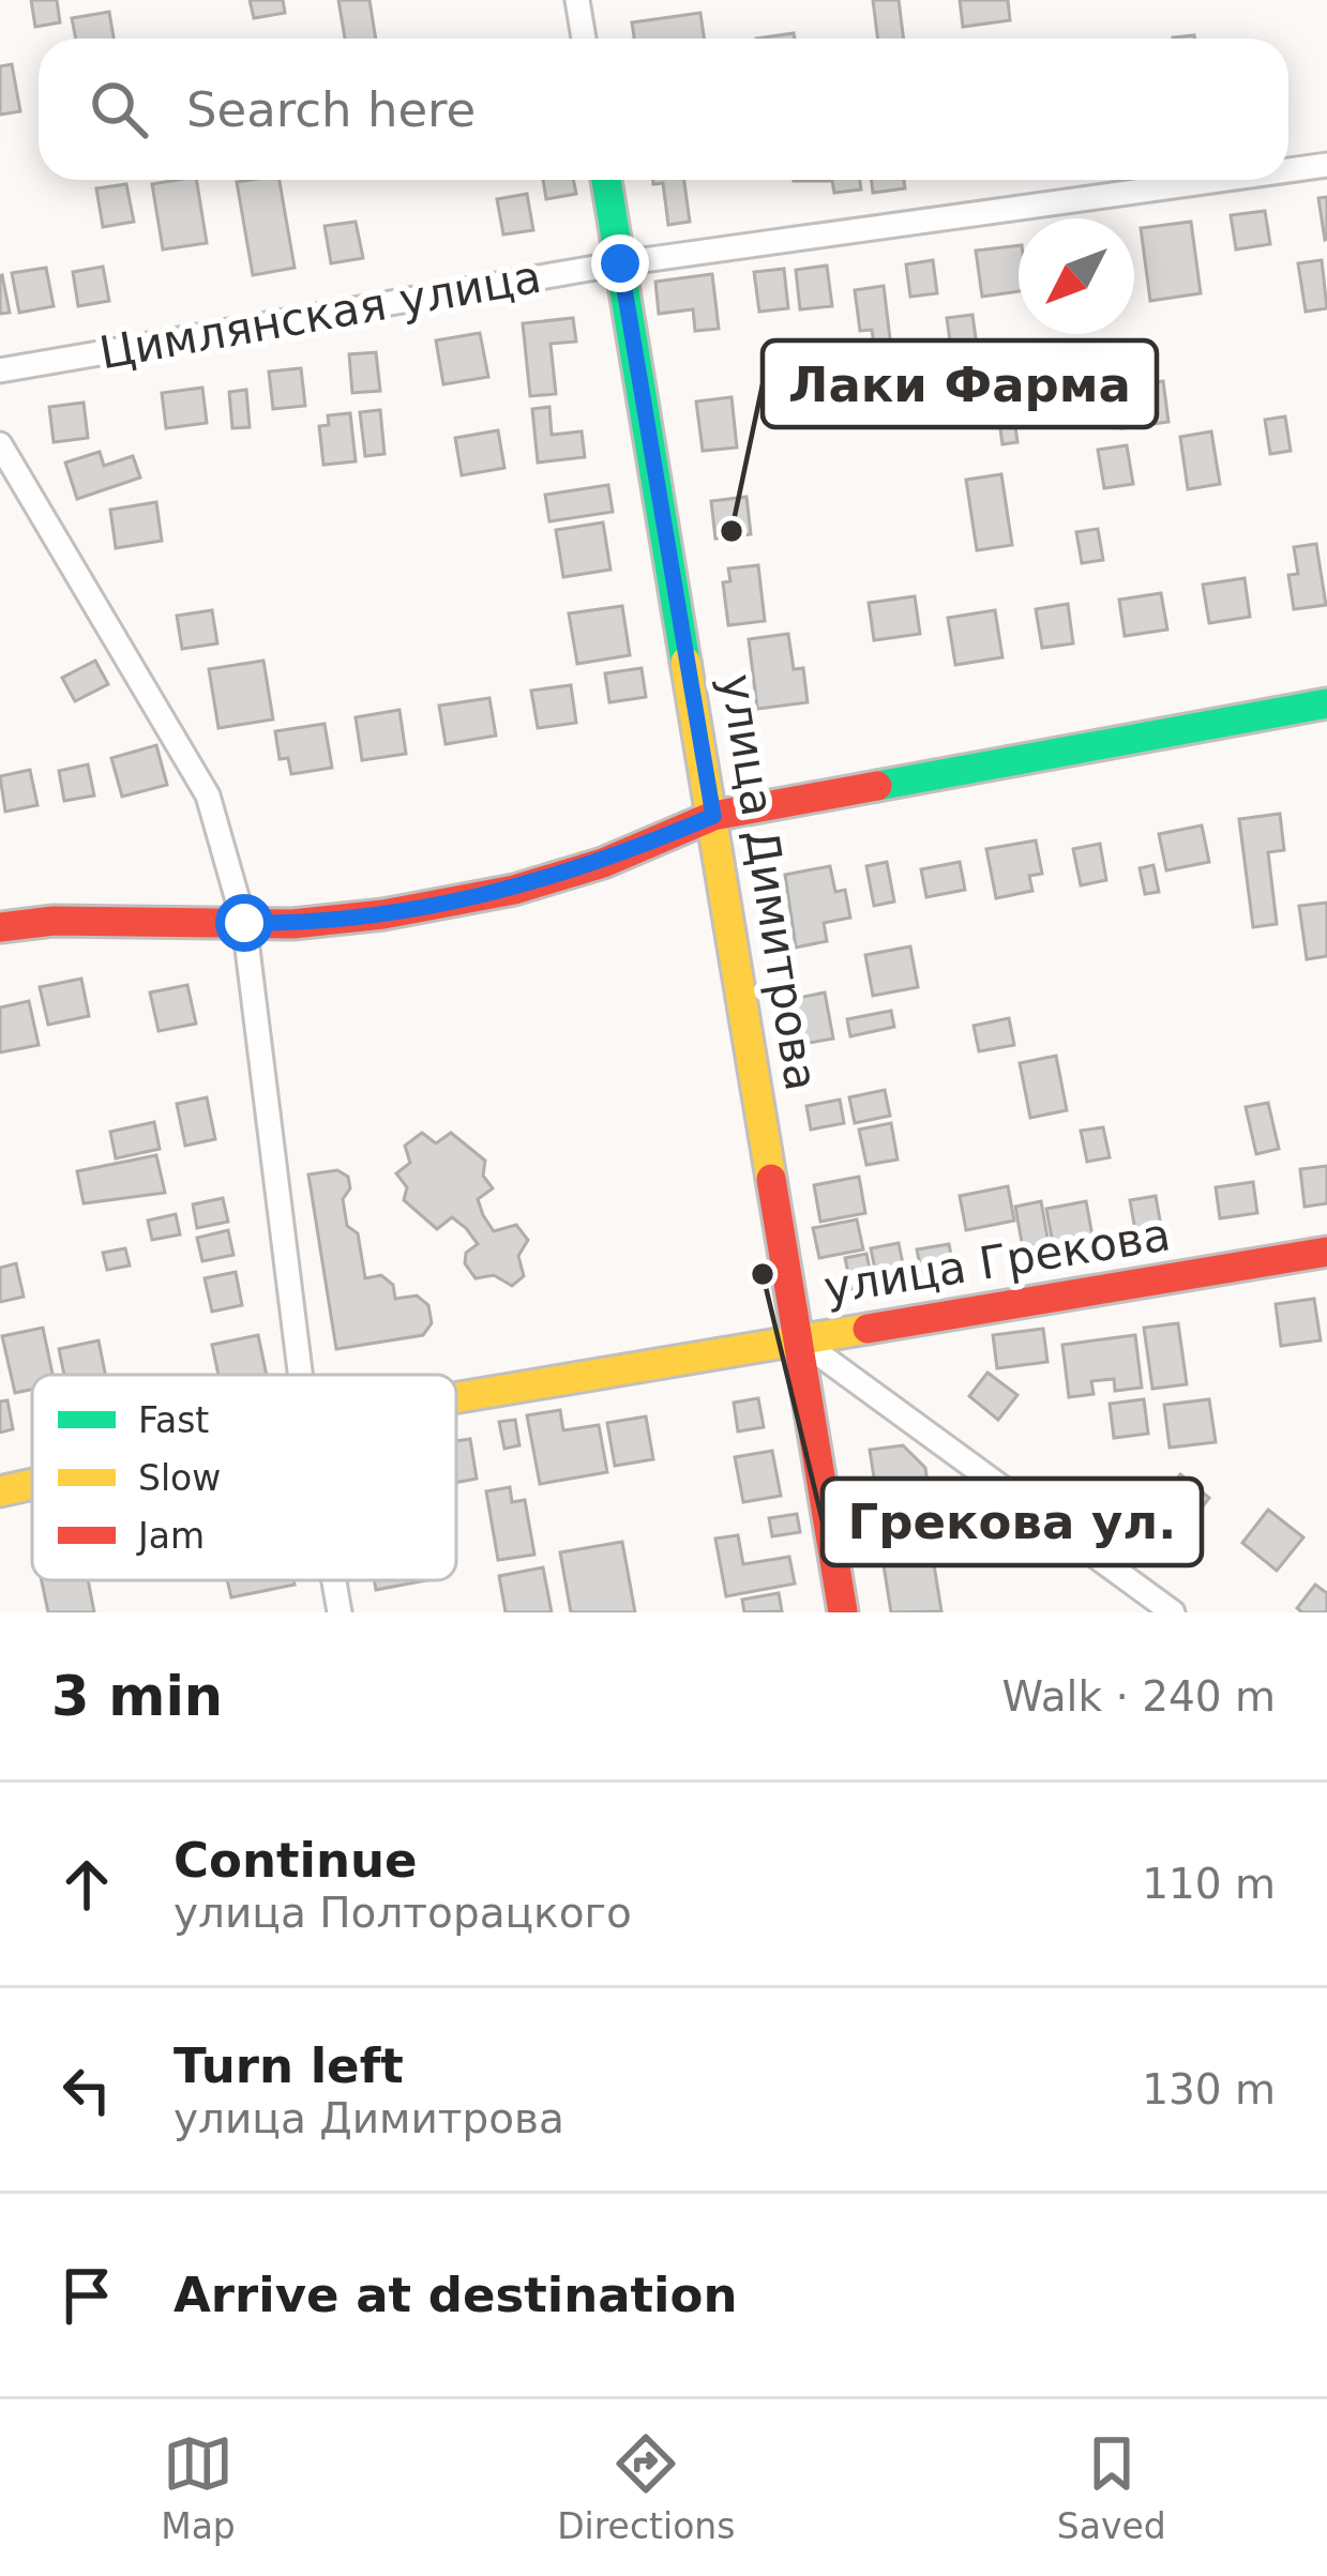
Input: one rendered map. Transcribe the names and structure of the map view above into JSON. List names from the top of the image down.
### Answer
{
  "streets": {
    "street": ["Цимлянская улица", "улица Димитрова", "улица Грекова"]
  },
  "crossings": [
    ["Цимлянская улица", "улица Димитрова"],
    ["улица Димитрова", "улица Грекова"]
  ],
  "places": ["Лаки Фарма", "Грекова ул."],
  "legend": ["Fast", "Slow", "Jam"],
  "north": "bottom left",
  "page": {
    "search": "Search here",
    "heading": ["3 min", "Walk · 240 m"],
    "list": [
      ["Continue", "улица Полторацкого", "110 m"],
      ["Turn left", "улица Димитрова", "130 m"],
      "Arrive at destination"
    ],
    "nav": ["Map", "Directions", "Saved"]
  }
}
